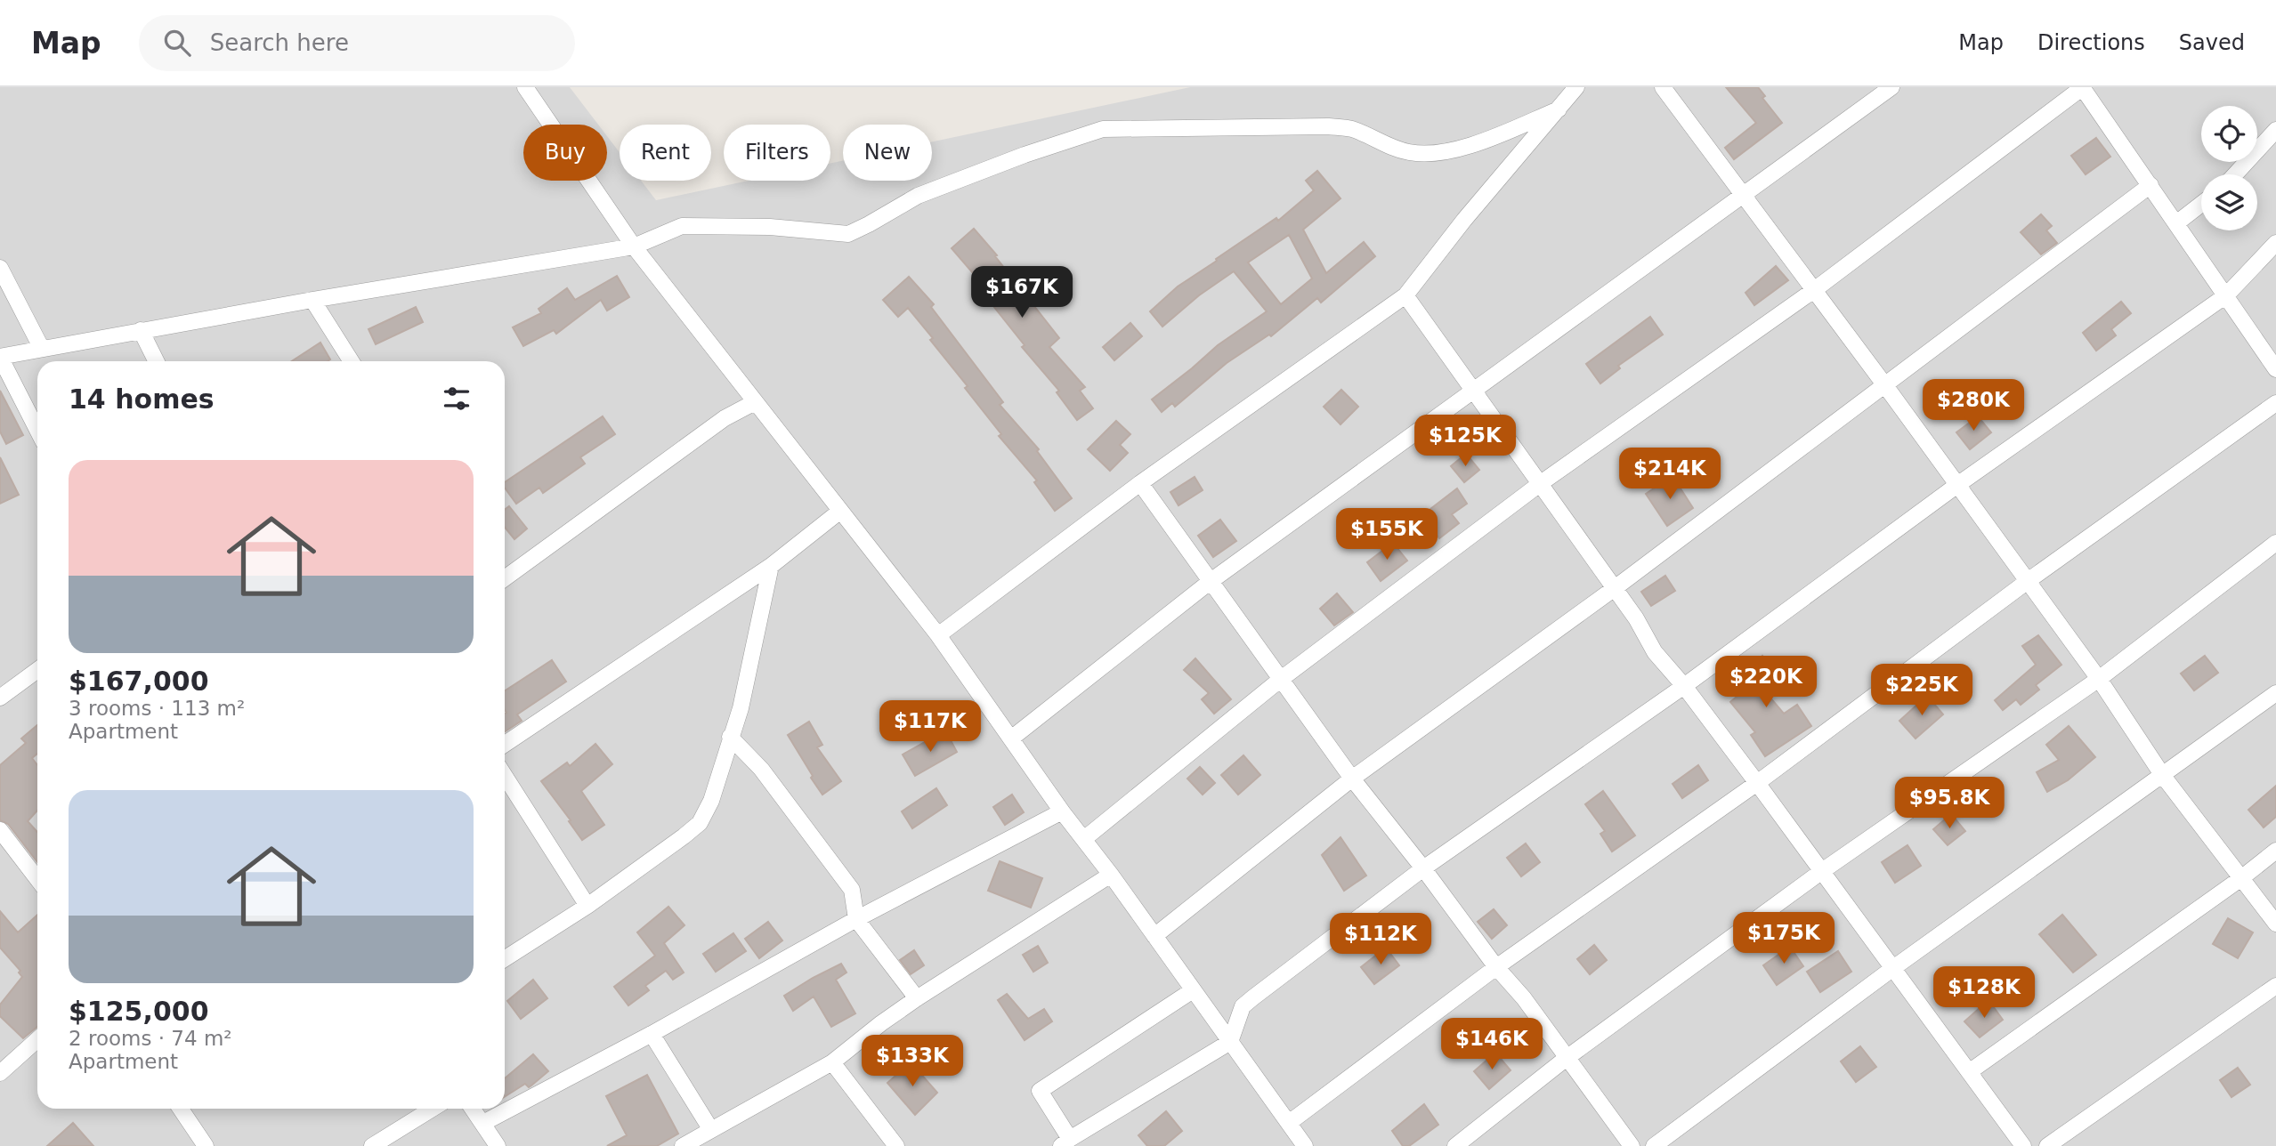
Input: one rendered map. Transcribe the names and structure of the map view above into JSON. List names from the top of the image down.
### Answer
{
  "page": {
    "header": "Map",
    "search": "Search here",
    "nav": ["Map", "Directions", "Saved"],
    "chip": [
      "Buy",
      "Rent",
      "Filters",
      "New"
    ],
    "price": [
      "$167K",
      "$280K",
      "$125K",
      "$214K",
      "$155K",
      "$220K",
      "$225K",
      "$117K",
      "$95.8K",
      "$175K",
      "$112K",
      "$128K",
      "$146K",
      "$133K"
    ],
    "heading": "14 homes",
    "list": [
      {
        "name": "$167,000",
        "note": "3 rooms · 113 m² · Apartment"
      },
      {
        "name": "$125,000",
        "note": "2 rooms · 74 m² · Apartment"
      }
    ]
  }
}
